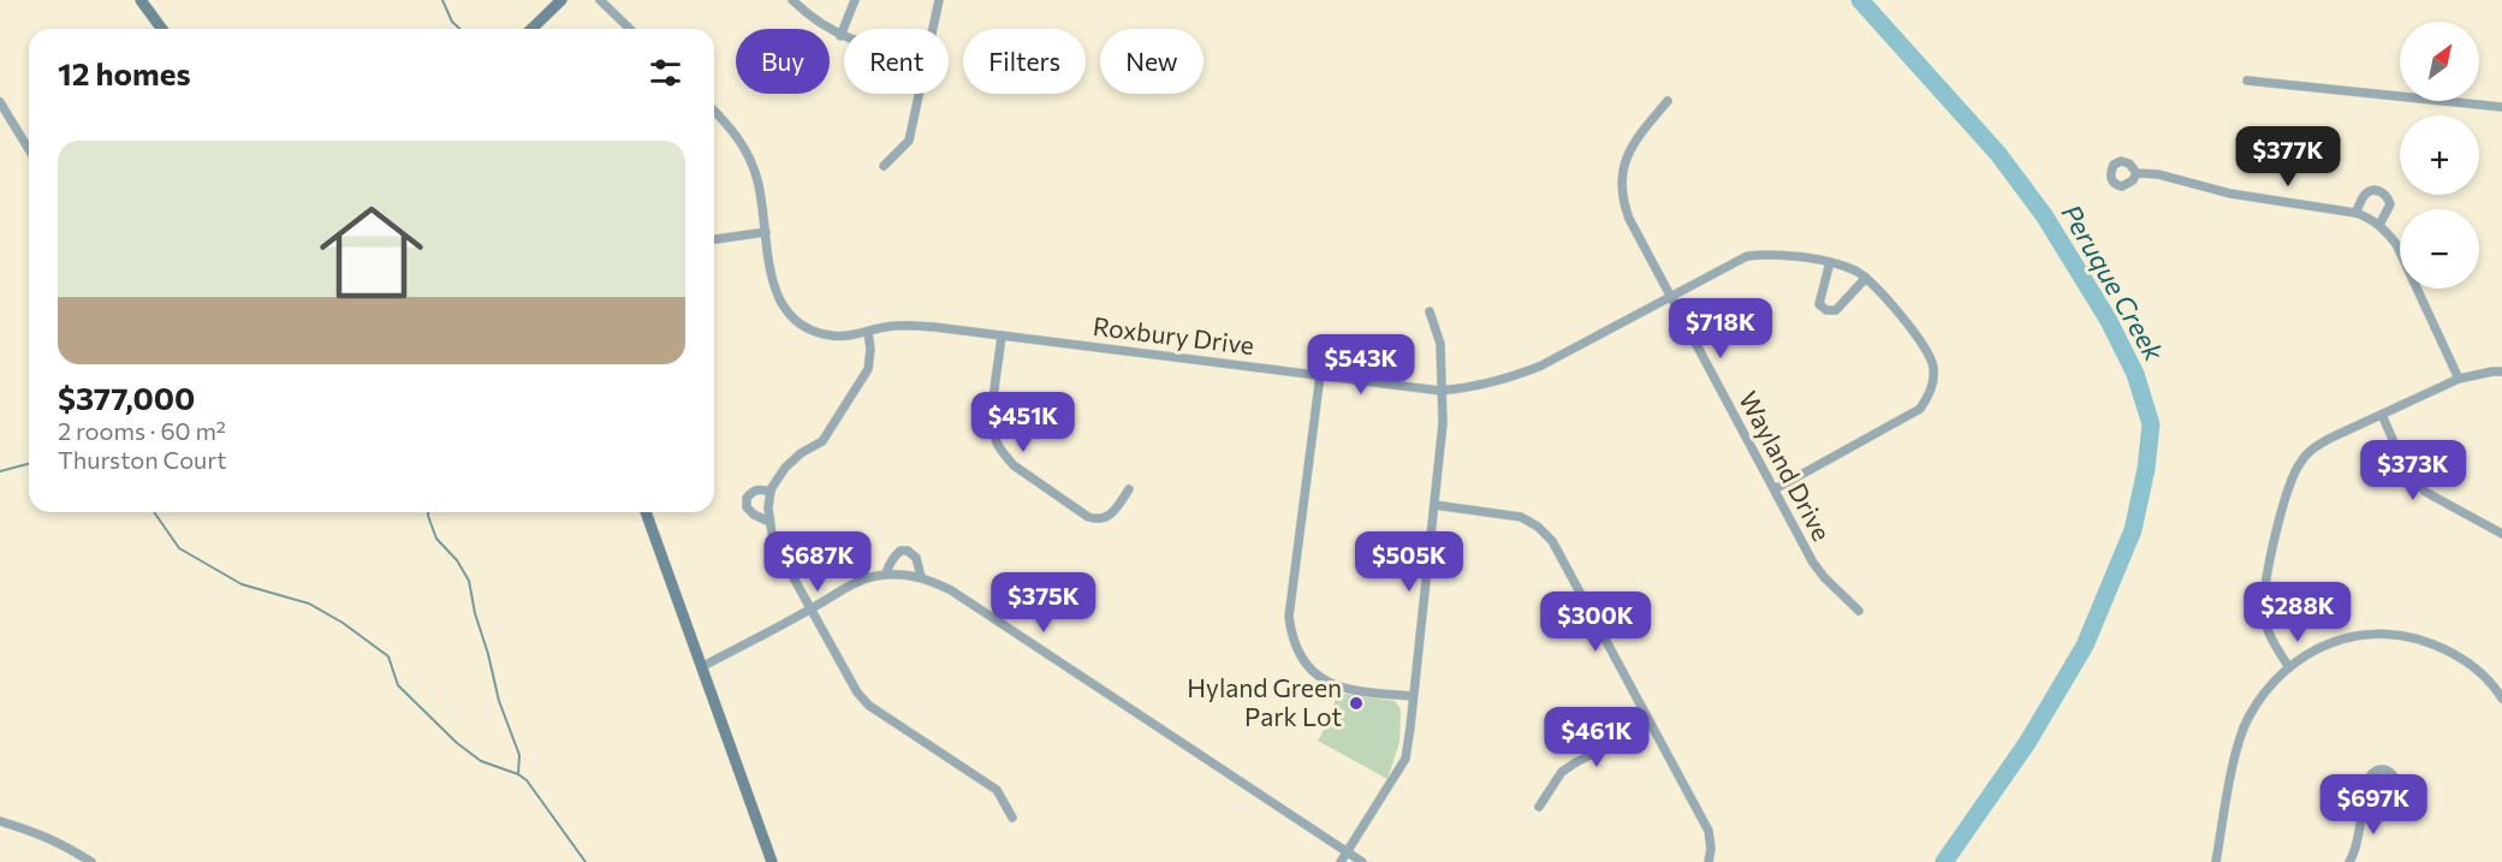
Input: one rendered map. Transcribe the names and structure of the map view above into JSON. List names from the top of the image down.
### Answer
{
  "streets": {
    "street": ["Roxbury Drive", "Wayland Drive"]
  },
  "crossings": [
    ["Roxbury Drive", "Wayland Drive"]
  ],
  "water": ["Peruque Creek"],
  "places": ["Hyland Green Park Lot"],
  "north": "top right",
  "page": {
    "map_buttons": ["+", "−"],
    "chip": [
      "Buy",
      "Rent",
      "Filters",
      "New"
    ],
    "heading": "12 homes",
    "list": [
      {
        "name": "$377,000",
        "note": "2 rooms · 60 m² · Thurston Court"
      }
    ],
    "price": [
      "$377K",
      "$718K",
      "$543K",
      "$451K",
      "$373K",
      "$687K",
      "$505K",
      "$375K",
      "$288K",
      "$300K",
      "$461K",
      "$697K"
    ]
  }
}
